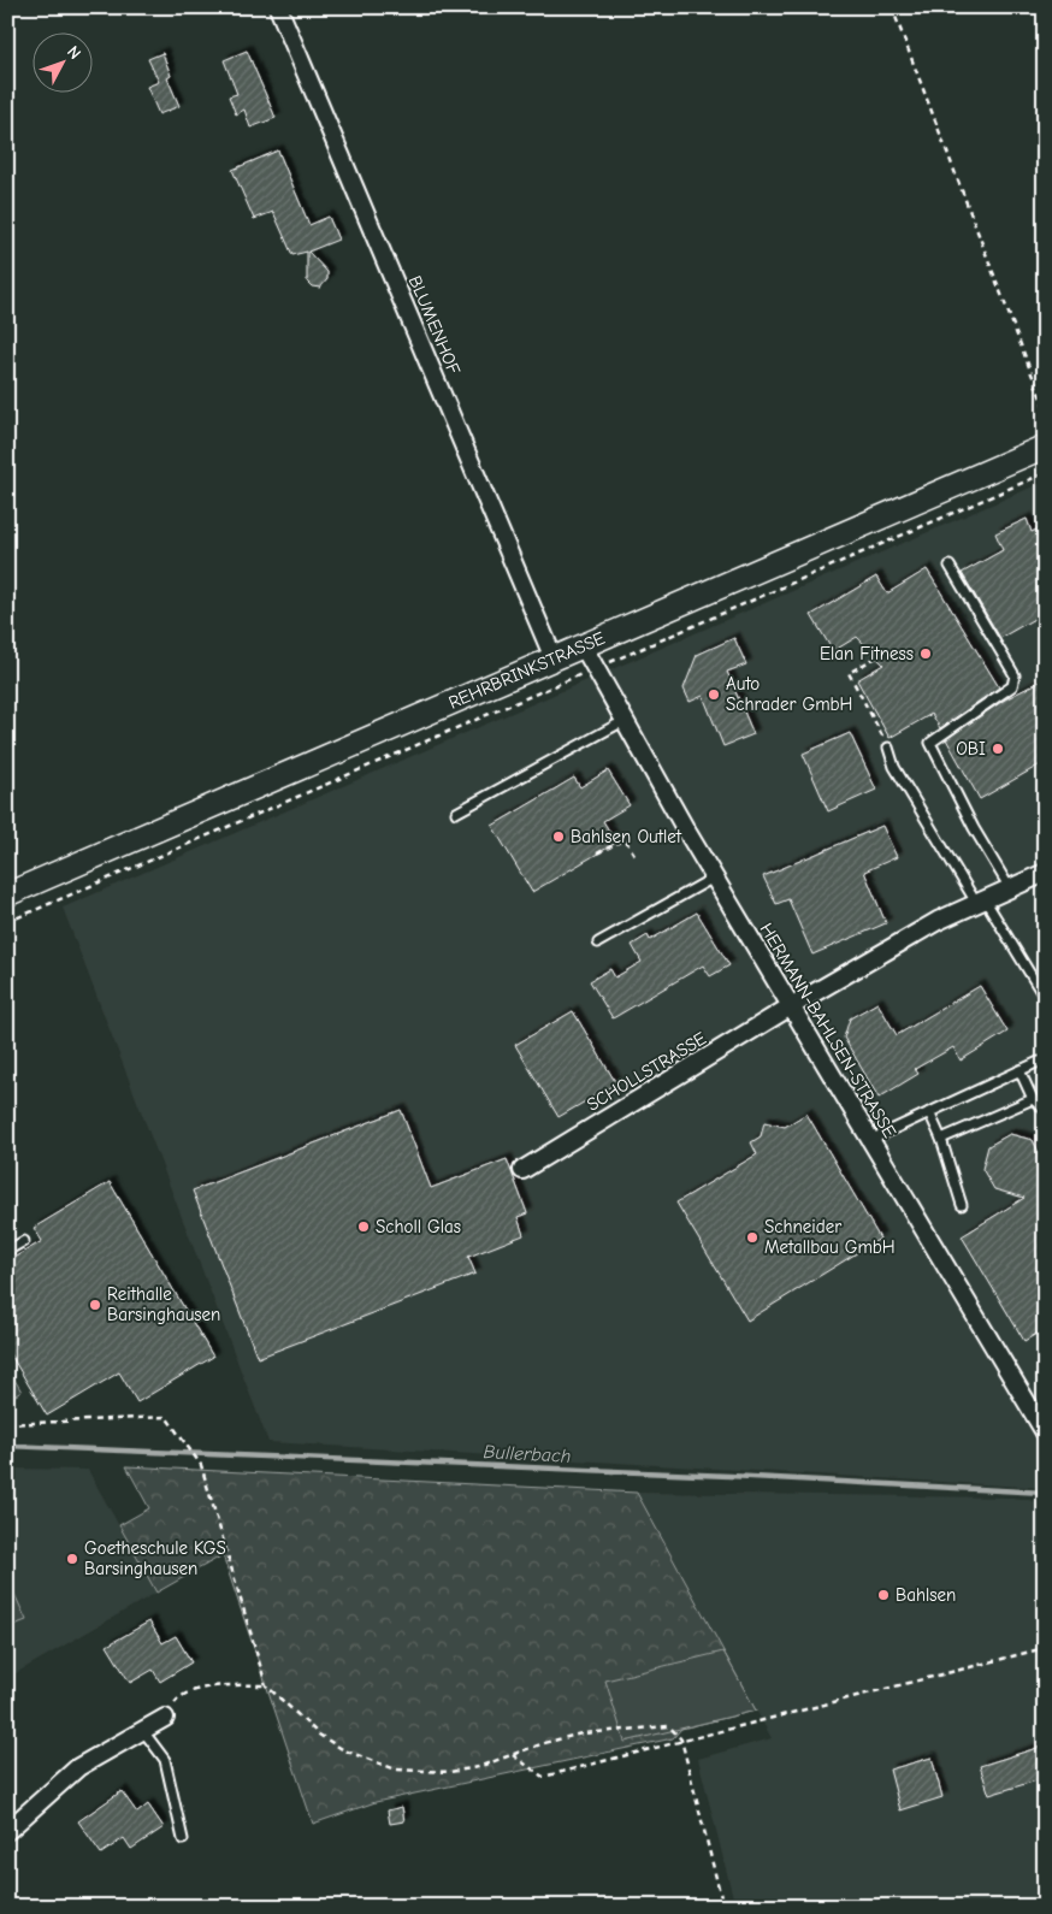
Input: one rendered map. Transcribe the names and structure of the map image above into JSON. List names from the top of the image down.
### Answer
{
  "streets": {
    "main road": ["REHRBRINKSTRASSE"],
    "street": ["BLUMENHOF", "HERMANN-BAHLSEN-STRASSE", "SCHOLLSTRASSE"]
  },
  "crossings": [
    ["BLUMENHOF", "REHRBRINKSTRASSE"],
    ["REHRBRINKSTRASSE", "HERMANN-BAHLSEN-STRASSE"],
    ["HERMANN-BAHLSEN-STRASSE", "SCHOLLSTRASSE"]
  ],
  "water": ["Bullerbach"],
  "places": [
    "Elan Fitness",
    "Auto Schrader GmbH",
    "OBI",
    "Bahlsen Outlet",
    "Scholl Glas",
    "Schneider Metallbau GmbH",
    "Reithalle Barsinghausen",
    "Goetheschule KGS Barsinghausen",
    "Bahlsen"
  ],
  "north": "top right"
}
